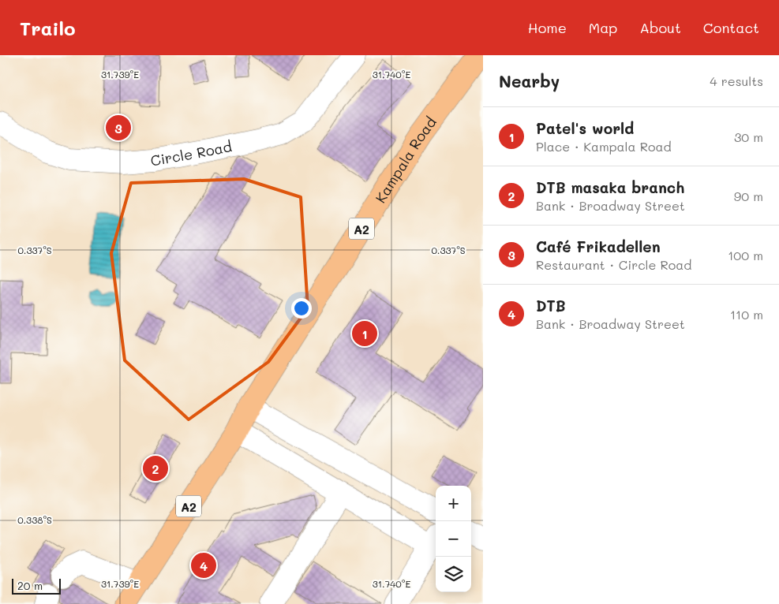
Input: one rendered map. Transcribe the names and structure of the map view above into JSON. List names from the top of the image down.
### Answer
{
  "streets": {
    "main road": ["Kampala Road", "A2"],
    "street": ["Circle Road"]
  },
  "crossings": [
    ["Kampala Road", "A2"]
  ],
  "scale_bar": "20 m",
  "page": {
    "header": "Trailo",
    "nav": [
      "Home",
      "Map",
      "About",
      "Contact"
    ],
    "heading": ["Nearby", "4 results"],
    "list": [
      {
        "mark": "1",
        "name": "Patel's world",
        "note": "Place · Kampala Road",
        "value": "30 m"
      },
      {
        "mark": "2",
        "name": "DTB masaka branch",
        "note": "Bank · Broadway Street",
        "value": "90 m"
      },
      {
        "mark": "3",
        "name": "Café Frikadellen",
        "note": "Restaurant · Circle Road",
        "value": "100 m"
      },
      {
        "mark": "4",
        "name": "DTB",
        "note": "Bank · Broadway Street",
        "value": "110 m"
      }
    ],
    "pins": [
      "3",
      "1",
      "2",
      "4"
    ],
    "map_buttons": ["+", "−"],
    "scale": "20 m"
  },
  "coordinates": [
    "31.739°E",
    "31.740°E",
    "0.337°S",
    "0.338°S"
  ]
}
